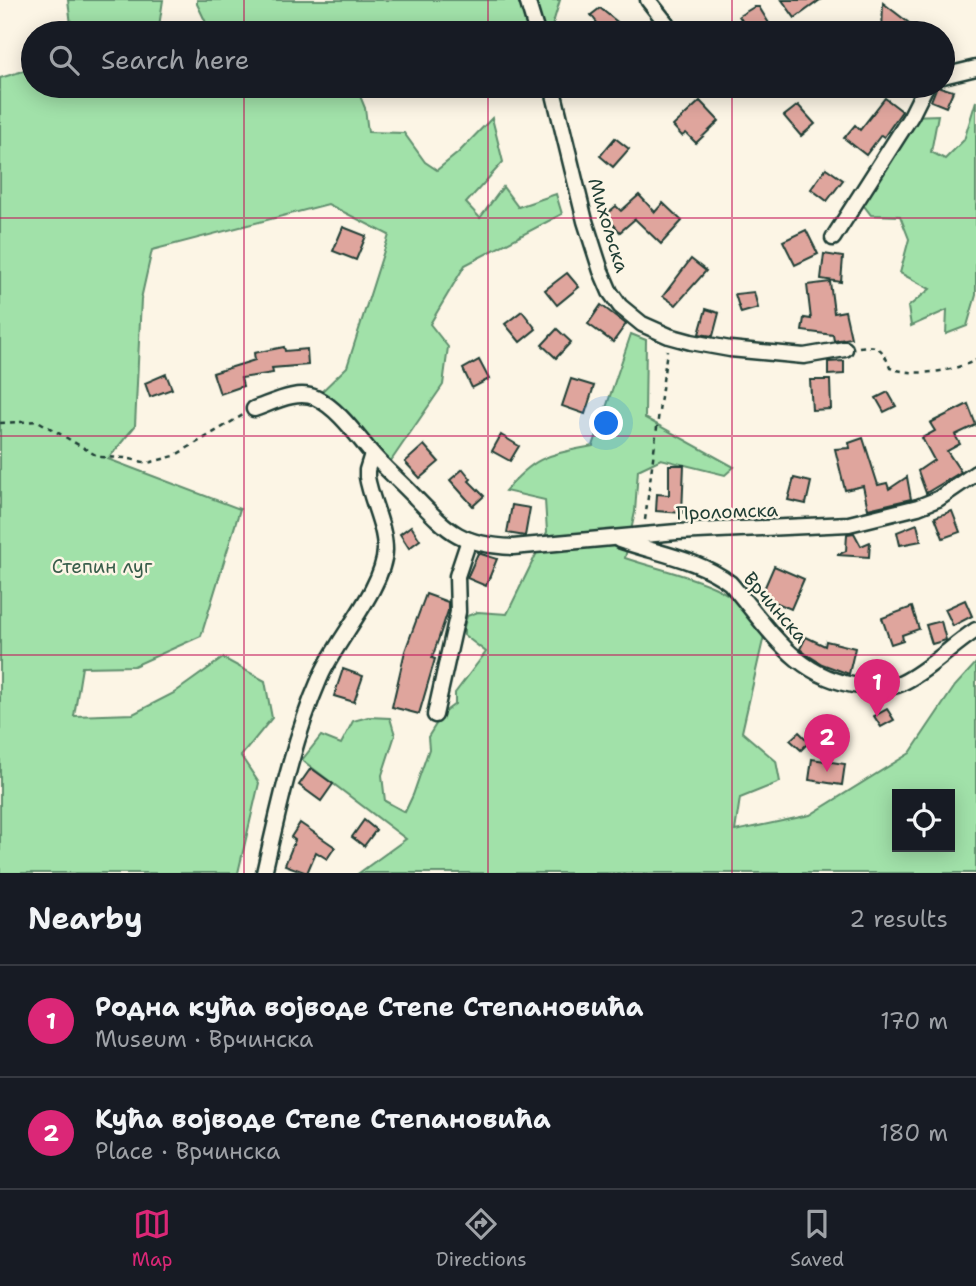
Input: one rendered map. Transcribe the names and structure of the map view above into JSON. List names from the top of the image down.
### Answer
{
  "streets": {
    "street": ["Михољска", "Проломска", "Врчинска"]
  },
  "crossings": [
    ["Проломска", "Врчинска"]
  ],
  "parks": ["Степин луг"],
  "page": {
    "search": "Search here",
    "pins": ["1", "2"],
    "heading": ["Nearby", "2 results"],
    "list": [
      {
        "mark": "1",
        "name": "Родна кућа војводе Степе Степановића",
        "note": "Museum · Врчинска",
        "value": "170 m"
      },
      {
        "mark": "2",
        "name": "Кућа војводе Степе Степановића",
        "note": "Place · Врчинска",
        "value": "180 m"
      }
    ],
    "nav": ["Map", "Directions", "Saved"]
  }
}
